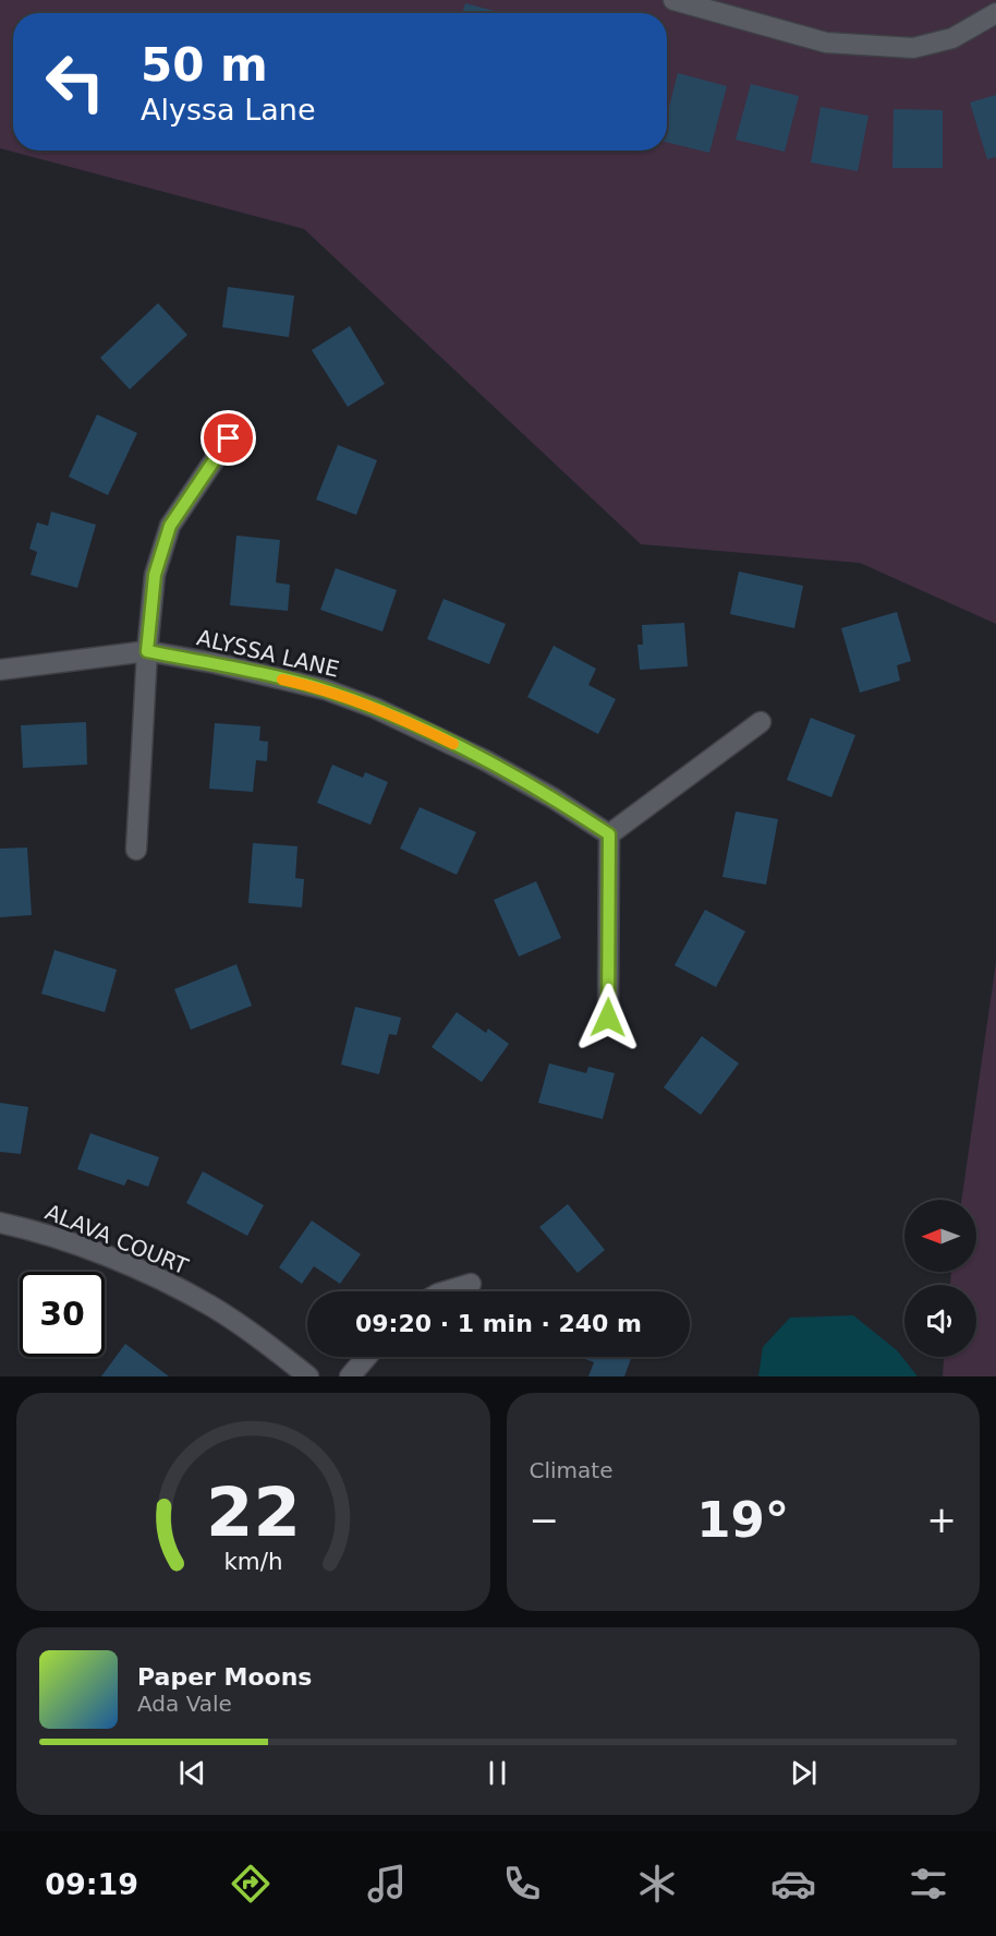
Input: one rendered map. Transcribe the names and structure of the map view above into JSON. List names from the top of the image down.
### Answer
{
  "streets": {
    "street": ["ALYSSA LANE", "ALAVA COURT"]
  },
  "north": "left",
  "page": {
    "turn": ["50 m", "Alyssa Lane"],
    "limit": "30",
    "trip": "09:20 · 1 min · 240 m",
    "tile": "Climate",
    "heat": ["−", "19°", "+"],
    "song": ["Paper Moons", "Ada Vale"],
    "tabs": "09:19",
    "gauge": ["22", "km/h"]
  }
}
